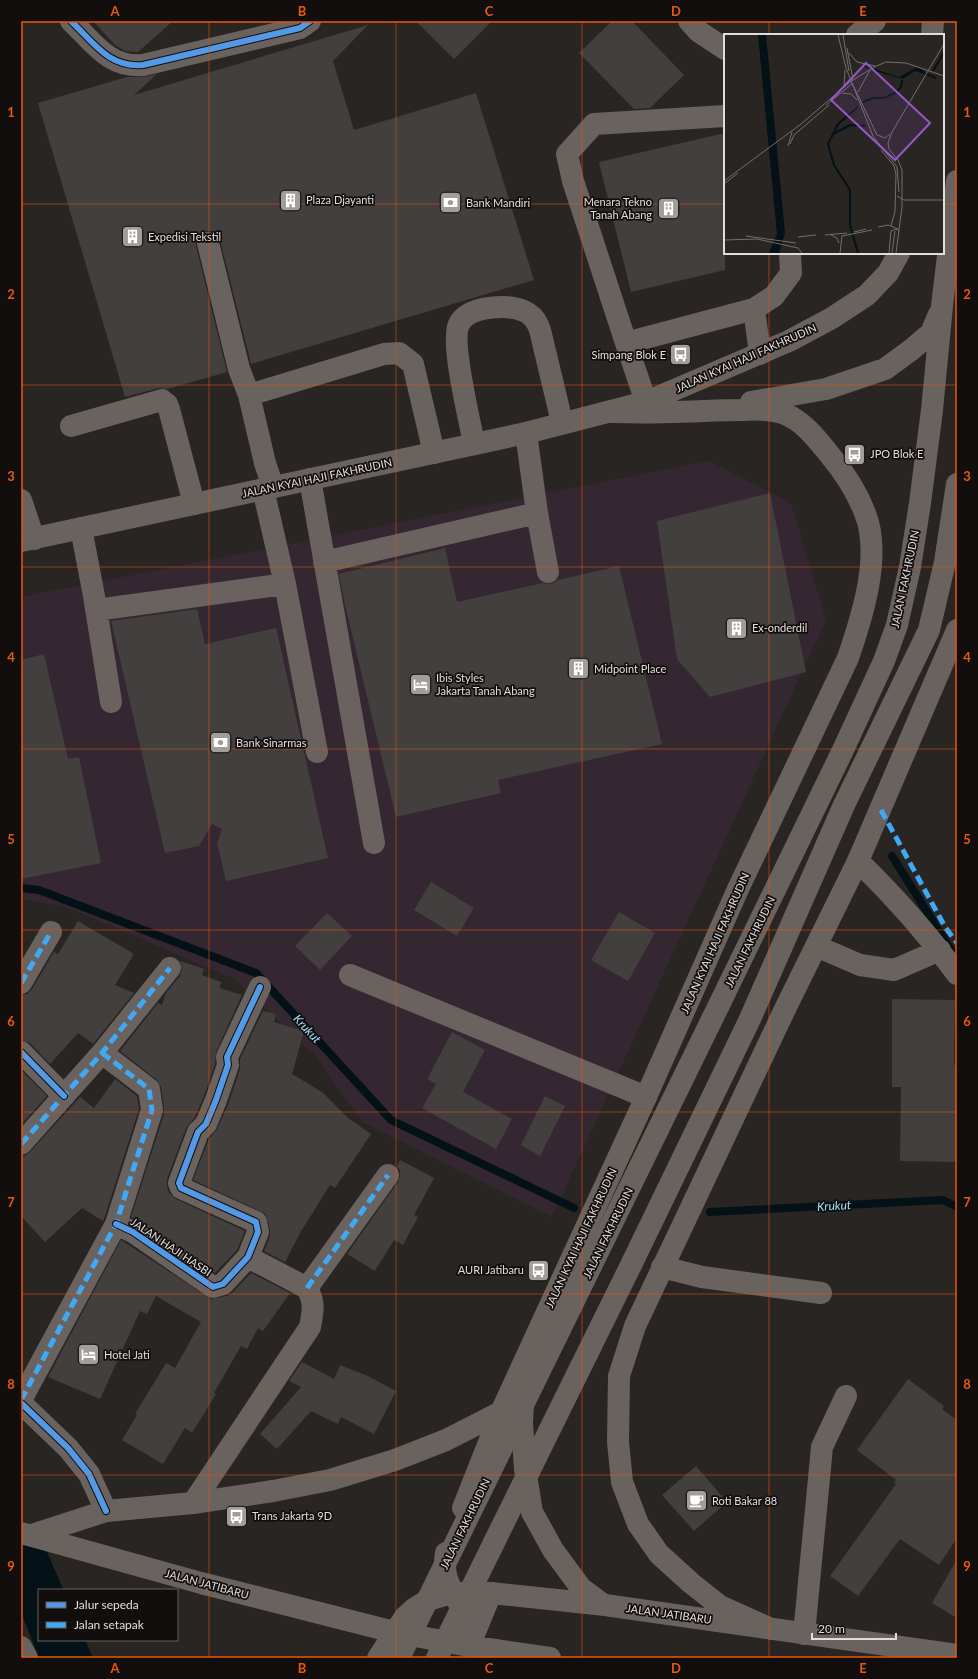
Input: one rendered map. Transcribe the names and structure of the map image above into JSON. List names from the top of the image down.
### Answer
{
  "streets": {
    "main road": ["JALAN KYAI HAJI FAKHRUDIN", "JALAN FAKHRUDIN", "JALAN JATIBARU"],
    "street": ["JALAN HAJI HASBI"]
  },
  "crossings": [
    ["JALAN KYAI HAJI FAKHRUDIN", "JALAN JATIBARU"]
  ],
  "water": ["Krukut"],
  "places": {
    "building": [
      "Plaza Djayanti",
      "Menara Tekno Tanah Abang",
      "Expedisi Tekstil",
      "Ex-onderdil",
      "Midpoint Place"
    ],
    "bank": ["Bank Mandiri", "Bank Sinarmas"],
    "bus stop": [
      "Simpang Blok E",
      "JPO Blok E",
      "AURI Jatibaru",
      "Trans Jakarta 9D"
    ],
    "hotel": ["Ibis Styles Jakarta Tanah Abang", "Hotel Jati"],
    "cafe": ["Roti Bakar 88"]
  },
  "legend": ["Jalur sepeda", "Jalan setapak"],
  "scale_bar": "20 m",
  "grid": {
    "columns": [
      "A",
      "B",
      "C",
      "D",
      "E"
    ],
    "rows": [
      "1",
      "2",
      "3",
      "4",
      "5",
      "6",
      "7",
      "8",
      "9"
    ]
  }
}
